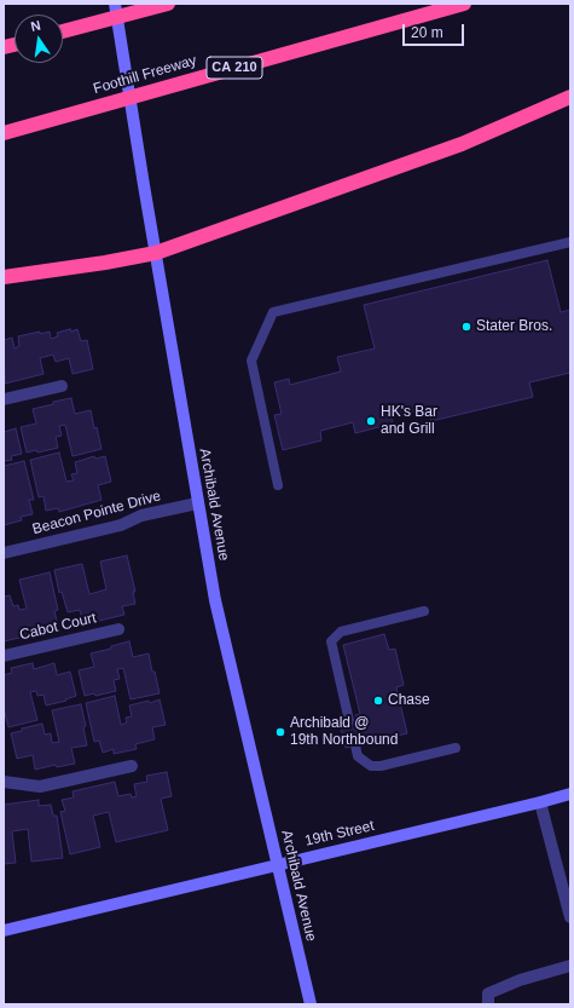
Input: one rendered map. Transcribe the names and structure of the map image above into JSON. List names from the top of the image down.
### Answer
{
  "streets": {
    "highway": ["CA 210", "Foothill Freeway"],
    "main road": ["Archibald Avenue", "19th Street"],
    "street": ["Beacon Pointe Drive", "Cabot Court"]
  },
  "crossings": [
    ["Archibald Avenue", "Beacon Pointe Drive"],
    ["Archibald Avenue", "19th Street"]
  ],
  "places": [
    "Stater Bros.",
    "HK's Bar and Grill",
    "Chase",
    "Archibald @ 19th Northbound"
  ],
  "scale_bar": "20 m",
  "north": "top"
}
